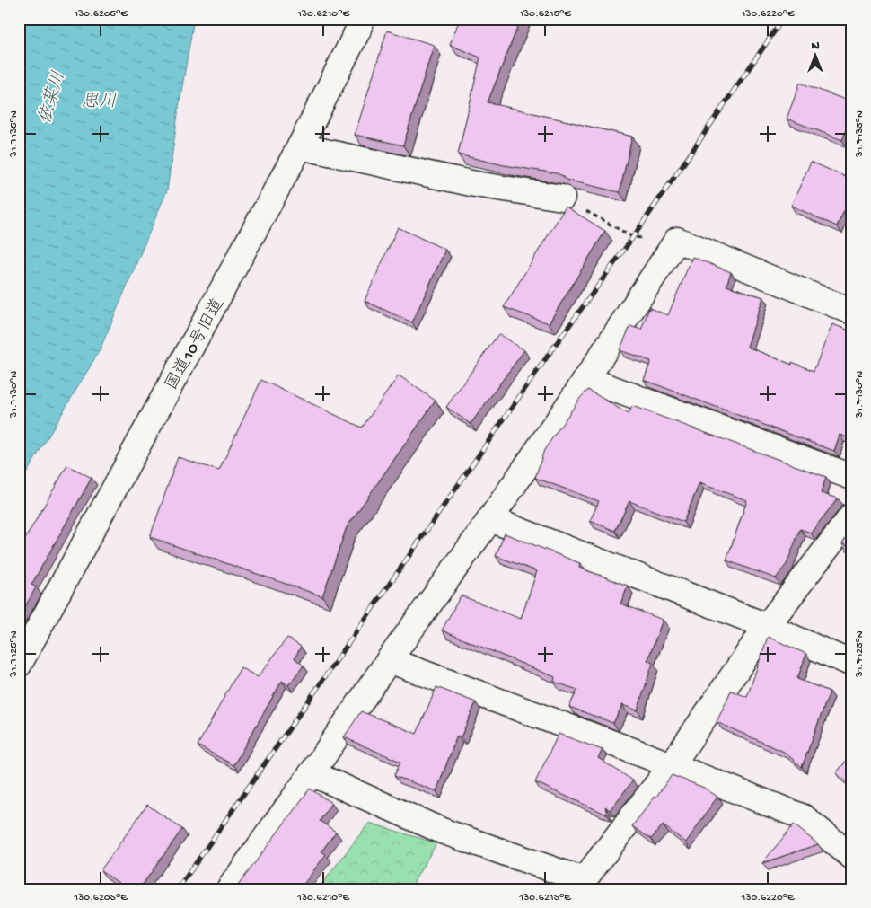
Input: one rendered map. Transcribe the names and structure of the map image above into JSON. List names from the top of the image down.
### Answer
{
  "streets": {
    "street": ["国道10号旧道"]
  },
  "water": ["依某川", "思川"],
  "north": "top",
  "coordinates": [
    "130.6205°E",
    "130.6210°E",
    "130.6215°E",
    "130.6220°E",
    "31.7135°N",
    "31.7130°N",
    "31.7125°N"
  ]
}
